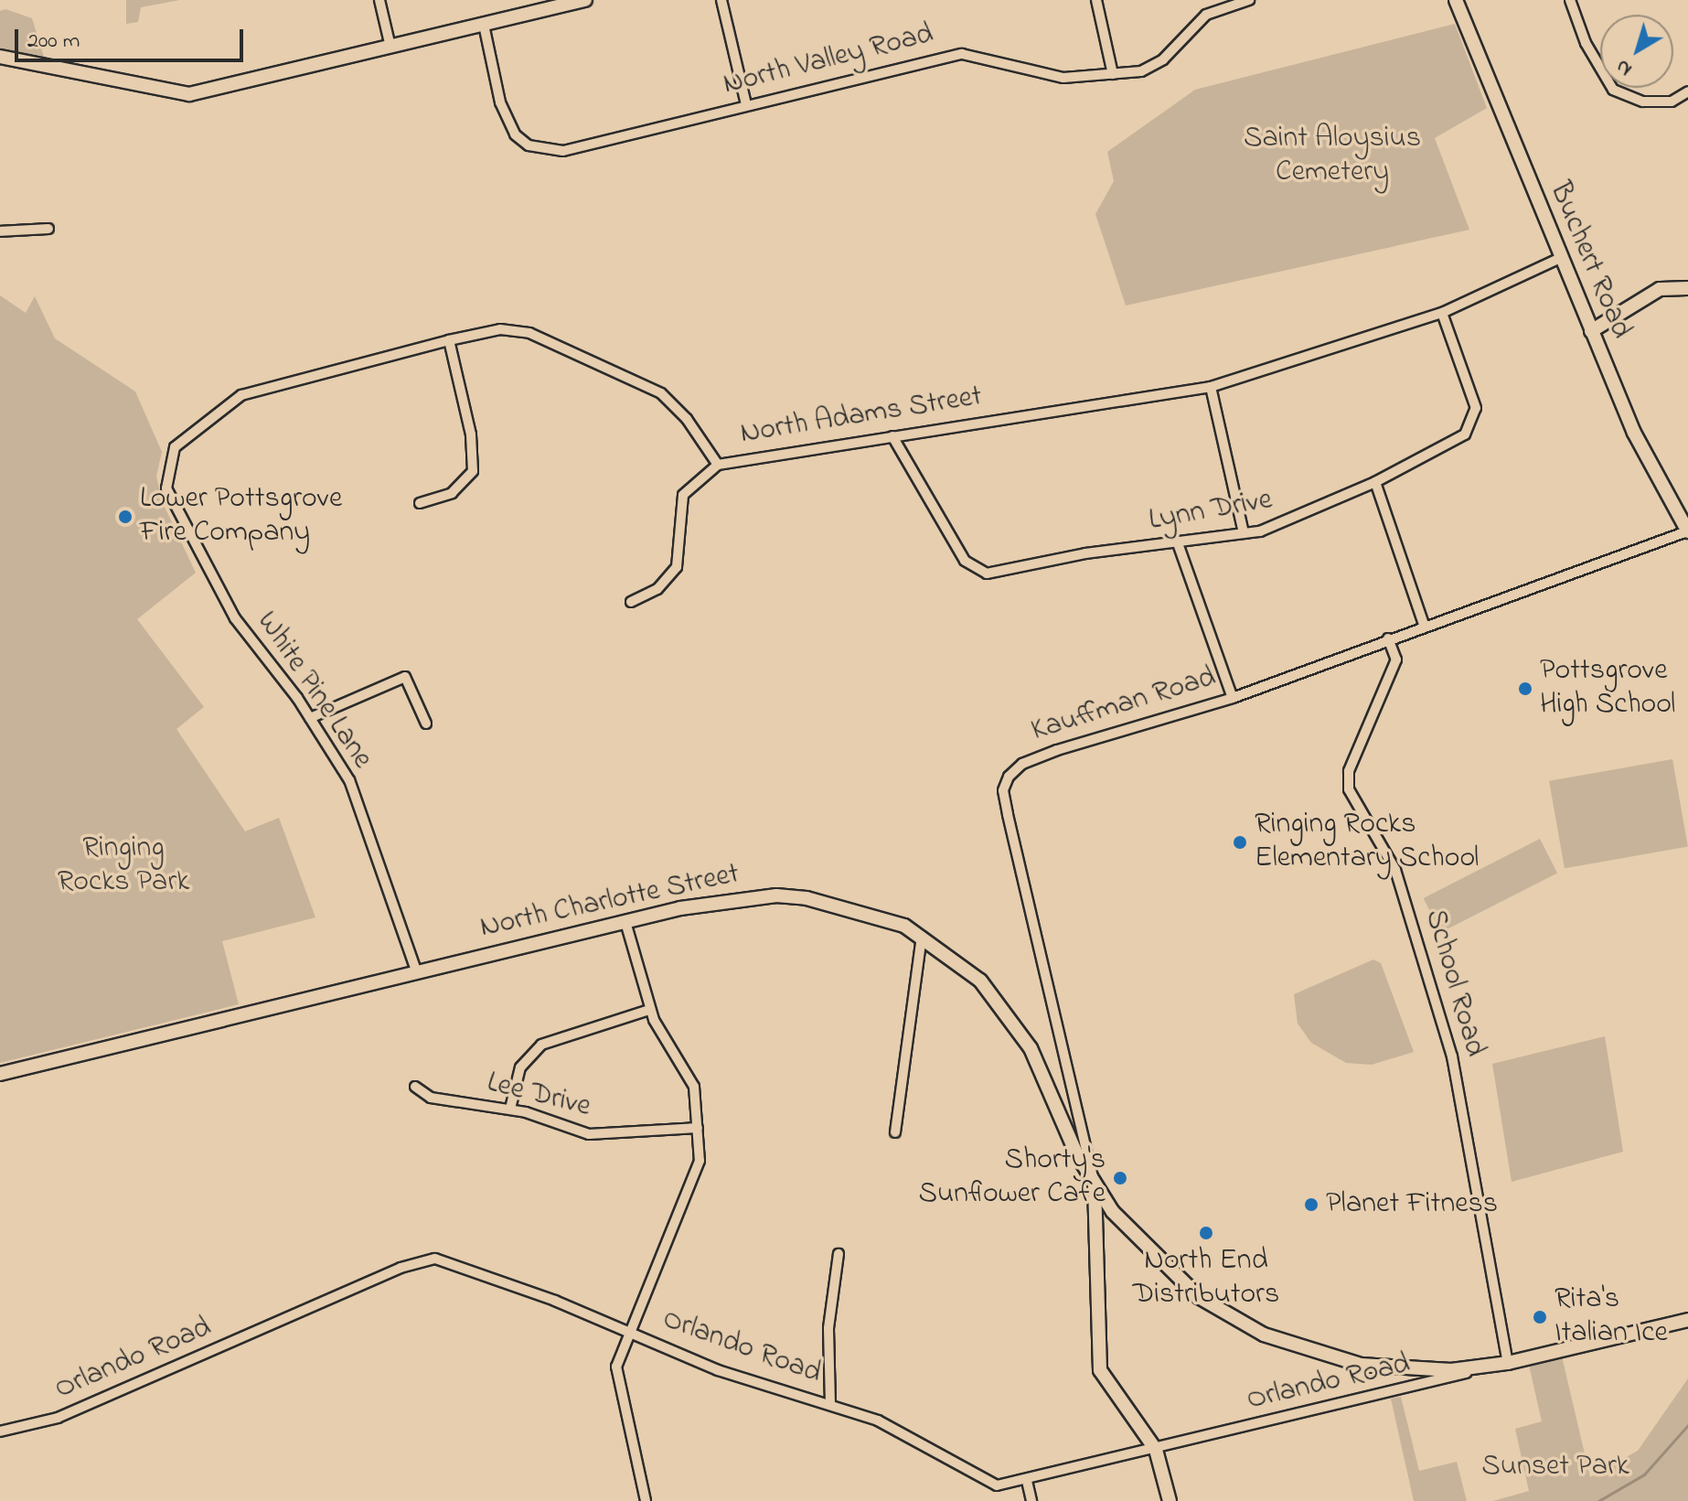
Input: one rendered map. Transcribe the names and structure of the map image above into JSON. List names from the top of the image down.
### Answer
{
  "streets": {
    "main road": ["Buchert Road", "Kauffman Road", "North Charlotte Street"],
    "street": [
      "North Valley Road",
      "North Adams Street",
      "Lynn Drive",
      "White Pine Lane",
      "School Road",
      "Lee Drive",
      "Orlando Road"
    ]
  },
  "crossings": [
    ["Buchert Road", "North Adams Street"],
    ["Buchert Road", "Kauffman Road"],
    ["North Adams Street", "Lynn Drive"],
    ["North Adams Street", "White Pine Lane"],
    ["White Pine Lane", "North Charlotte Street"],
    ["Kauffman Road", "North Charlotte Street"],
    ["Kauffman Road", "School Road"],
    ["Kauffman Road", "Orlando Road"],
    ["North Charlotte Street", "School Road"],
    ["North Charlotte Street", "Orlando Road"]
  ],
  "parks": ["Saint Aloysius Cemetery", "Ringing Rocks Park", "Sunset Park"],
  "places": [
    "Lower Pottsgrove Fire Company",
    "Pottsgrove High School",
    "Ringing Rocks Elementary School",
    "Shorty's Sunflower Cafe",
    "Planet Fitness",
    "North End Distributors",
    "Rita's Italian Ice"
  ],
  "scale_bar": "200 m",
  "north": "bottom left"
}
